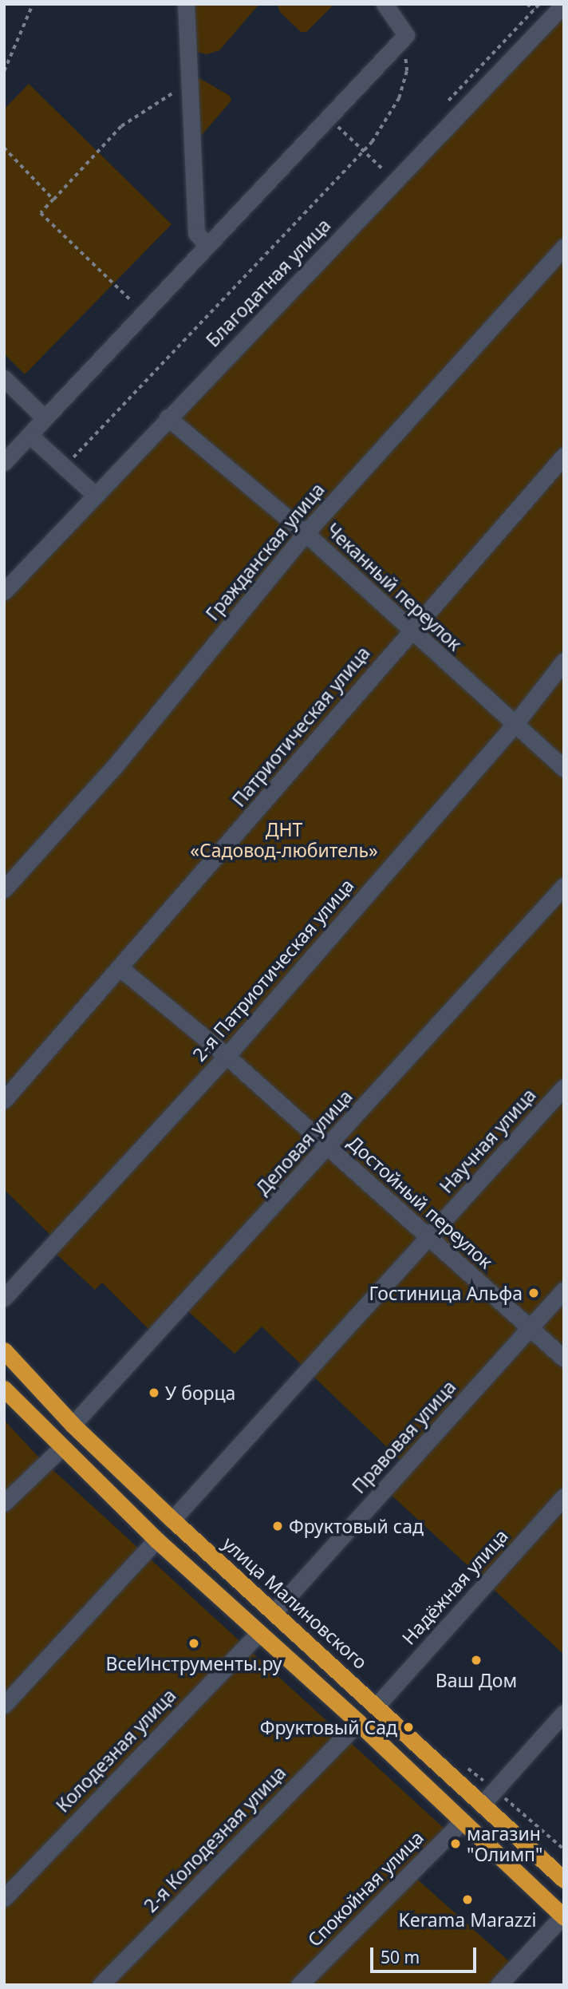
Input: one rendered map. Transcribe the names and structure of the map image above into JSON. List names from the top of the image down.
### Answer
{
  "streets": {
    "highway": ["улица Малиновского"],
    "street": [
      "Благодатная улица",
      "Гражданская улица",
      "Чеканный переулок",
      "Патриотическая улица",
      "2-я Патриотическая улица",
      "Научная улица",
      "Деловая улица",
      "Достойный переулок",
      "Правовая улица",
      "Надёжная улица",
      "Колодезная улица",
      "2-я Колодезная улица",
      "Спокойная улица"
    ]
  },
  "crossings": [
    ["Благодатная улица", "Чеканный переулок"],
    ["Гражданская улица", "Чеканный переулок"],
    ["Чеканный переулок", "Патриотическая улица"],
    ["Чеканный переулок", "2-я Патриотическая улица"],
    ["Патриотическая улица", "Достойный переулок"],
    ["2-я Патриотическая улица", "Достойный переулок"],
    ["Научная улица", "Достойный переулок"],
    ["Научная улица", "улица Малиновского"],
    ["Деловая улица", "Достойный переулок"],
    ["Деловая улица", "улица Малиновского"],
    ["Достойный переулок", "Правовая улица"],
    ["Правовая улица", "улица Малиновского"],
    ["Надёжная улица", "улица Малиновского"]
  ],
  "parks": ["ДНТ «Садовод-любитель»"],
  "places": [
    "Гостиница Альфа",
    "У борца",
    "Фруктовый сад",
    "ВсеИнструменты.ру",
    "Ваш Дом",
    "Фруктовый Сад",
    "магазин \"Олимп\"",
    "Kerama Marazzi"
  ],
  "scale_bar": "50 m"
}
